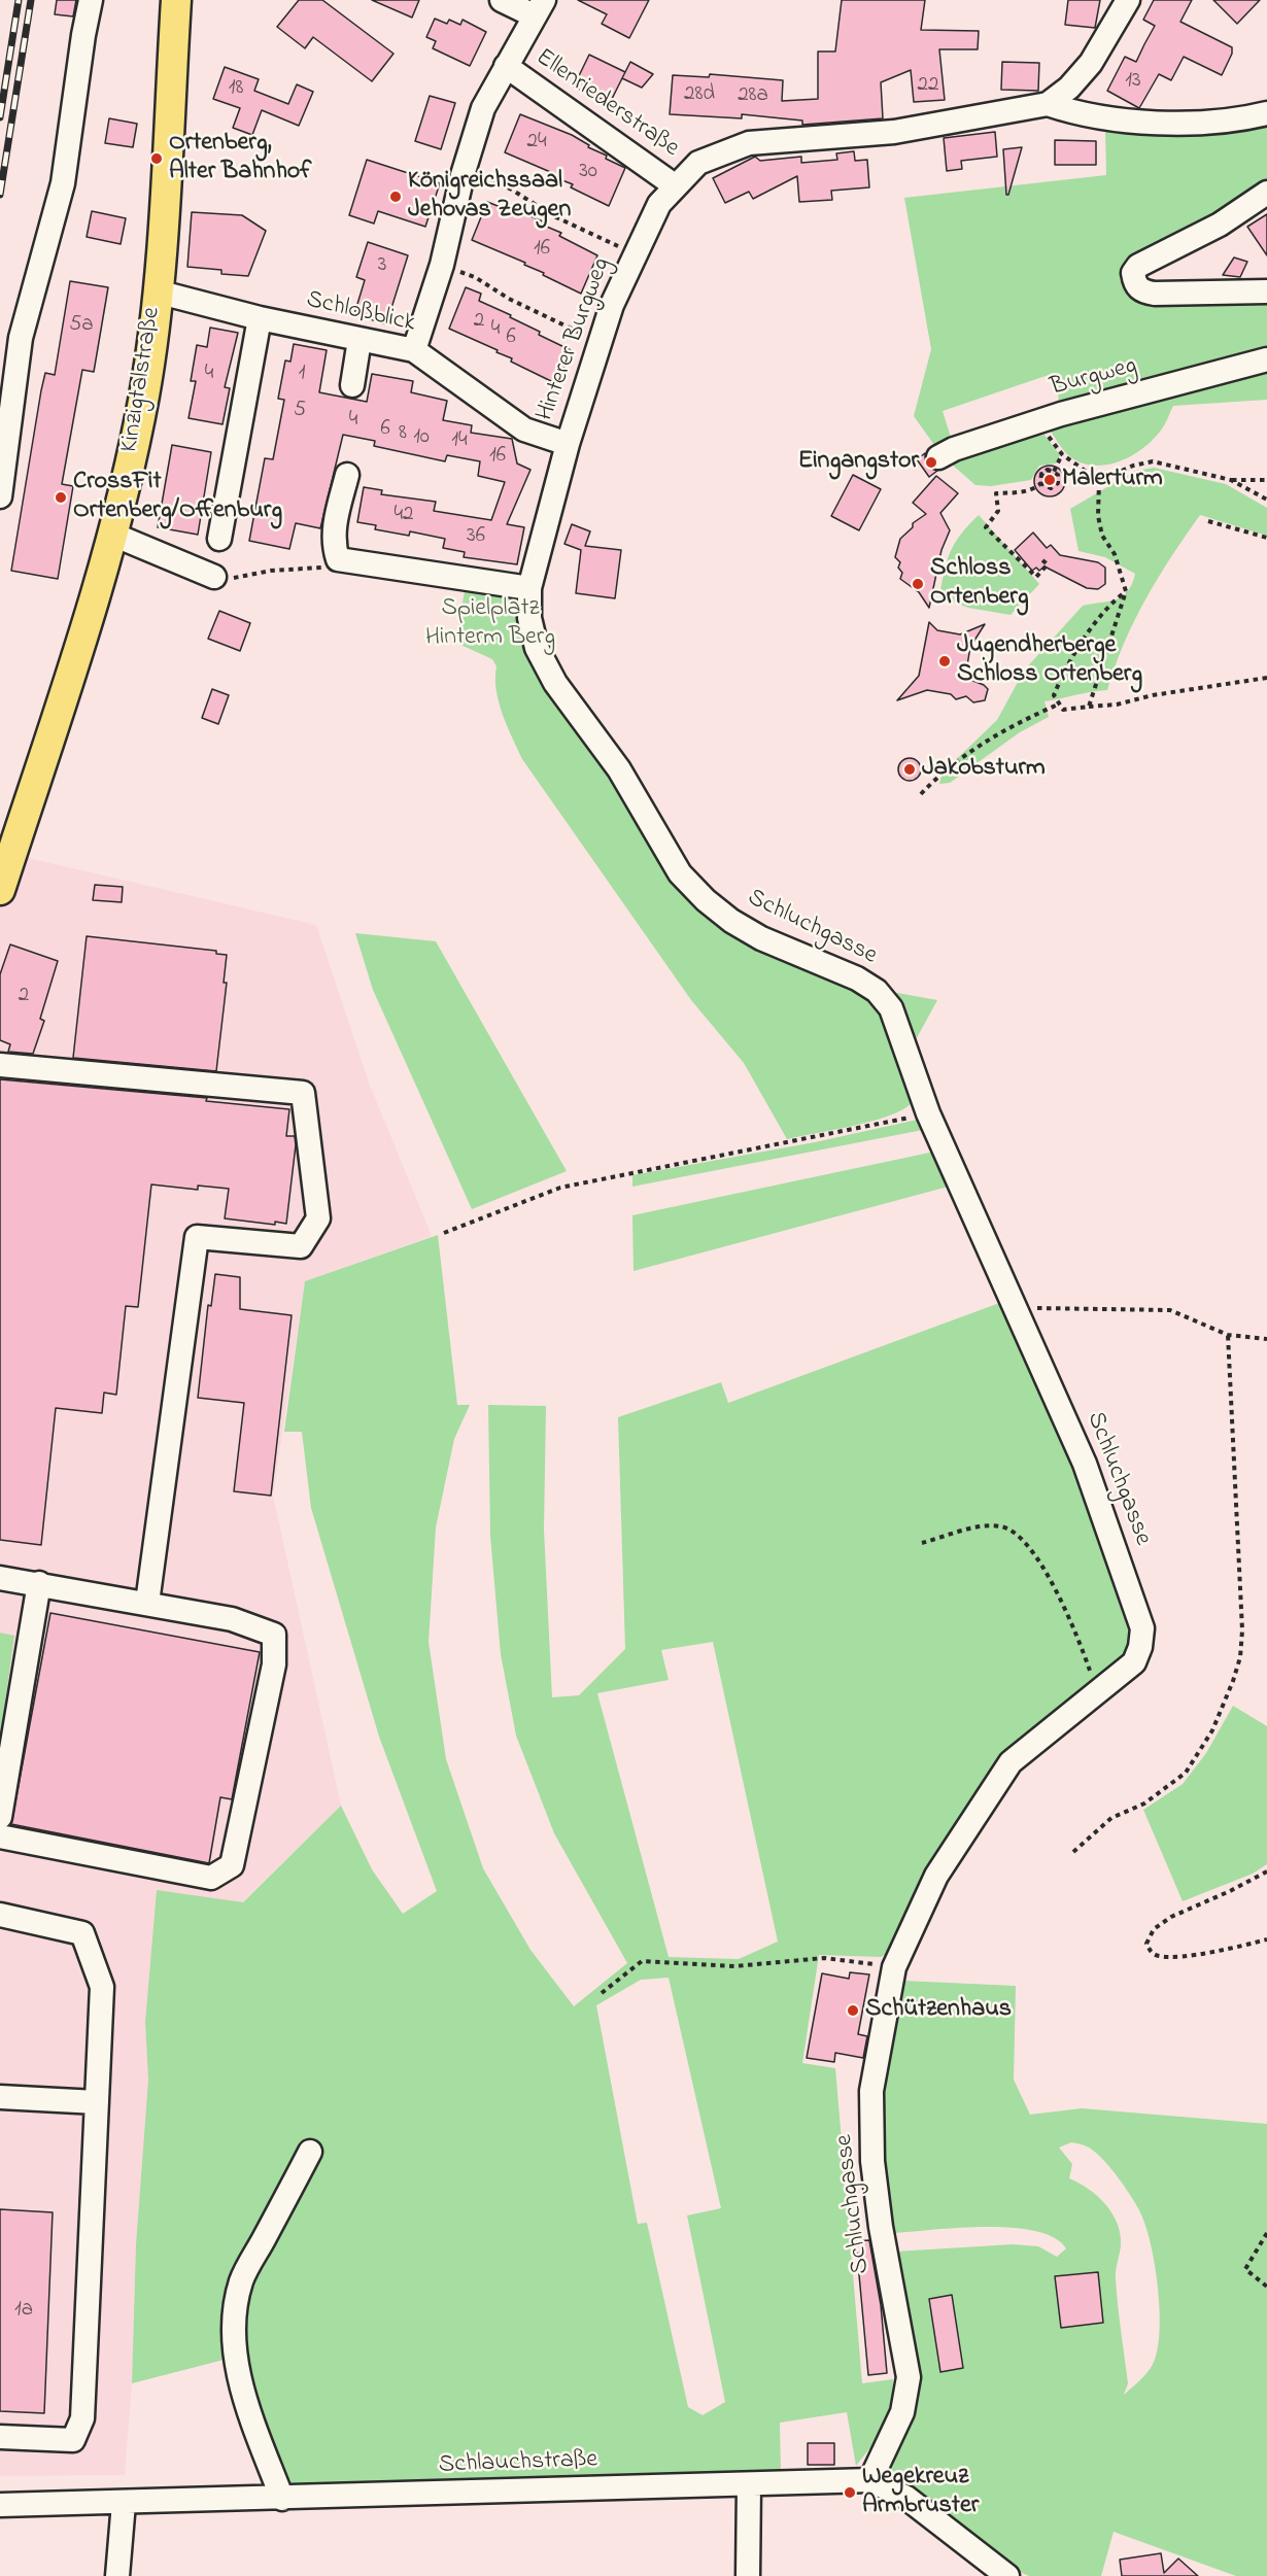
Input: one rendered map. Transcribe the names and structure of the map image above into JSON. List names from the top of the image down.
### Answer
{
  "streets": {
    "main road": ["Kinzigtalstraße"],
    "street": [
      "Ellenriederstraße",
      "Schloßblick",
      "Hinterer Burgweg",
      "Burgweg",
      "Schluchgasse",
      "Schlauchstraße"
    ]
  },
  "crossings": [
    ["Ellenriederstraße", "Schloßblick"],
    ["Ellenriederstraße", "Hinterer Burgweg"],
    ["Schloßblick", "Hinterer Burgweg"],
    ["Schloßblick", "Kinzigtalstraße"],
    ["Hinterer Burgweg", "Schluchgasse"],
    ["Schluchgasse", "Schlauchstraße"]
  ],
  "parks": ["Spielplatz Hinterm Berg"],
  "places": [
    "Ortenberg, Alter Bahnhof",
    "Königreichssaal Jehovas Zeugen",
    "Eingangstor",
    "Malerturm",
    "CrossFit Ortenberg/Offenburg",
    "Schloss Ortenberg",
    "Jugendherberge Schloss Ortenberg",
    "Jakobsturm",
    "Schützenhaus",
    "Wegekreuz Armbruster"
  ],
  "house_numbers": [
    "13",
    "22",
    "18",
    "28d",
    "28a",
    "24",
    "30",
    "16",
    "3",
    "2",
    "5a",
    "4",
    "6",
    "4",
    "1",
    "5",
    "4",
    "6",
    "8",
    "10",
    "14",
    "16",
    "42",
    "36",
    "2",
    "1a"
  ]
}
